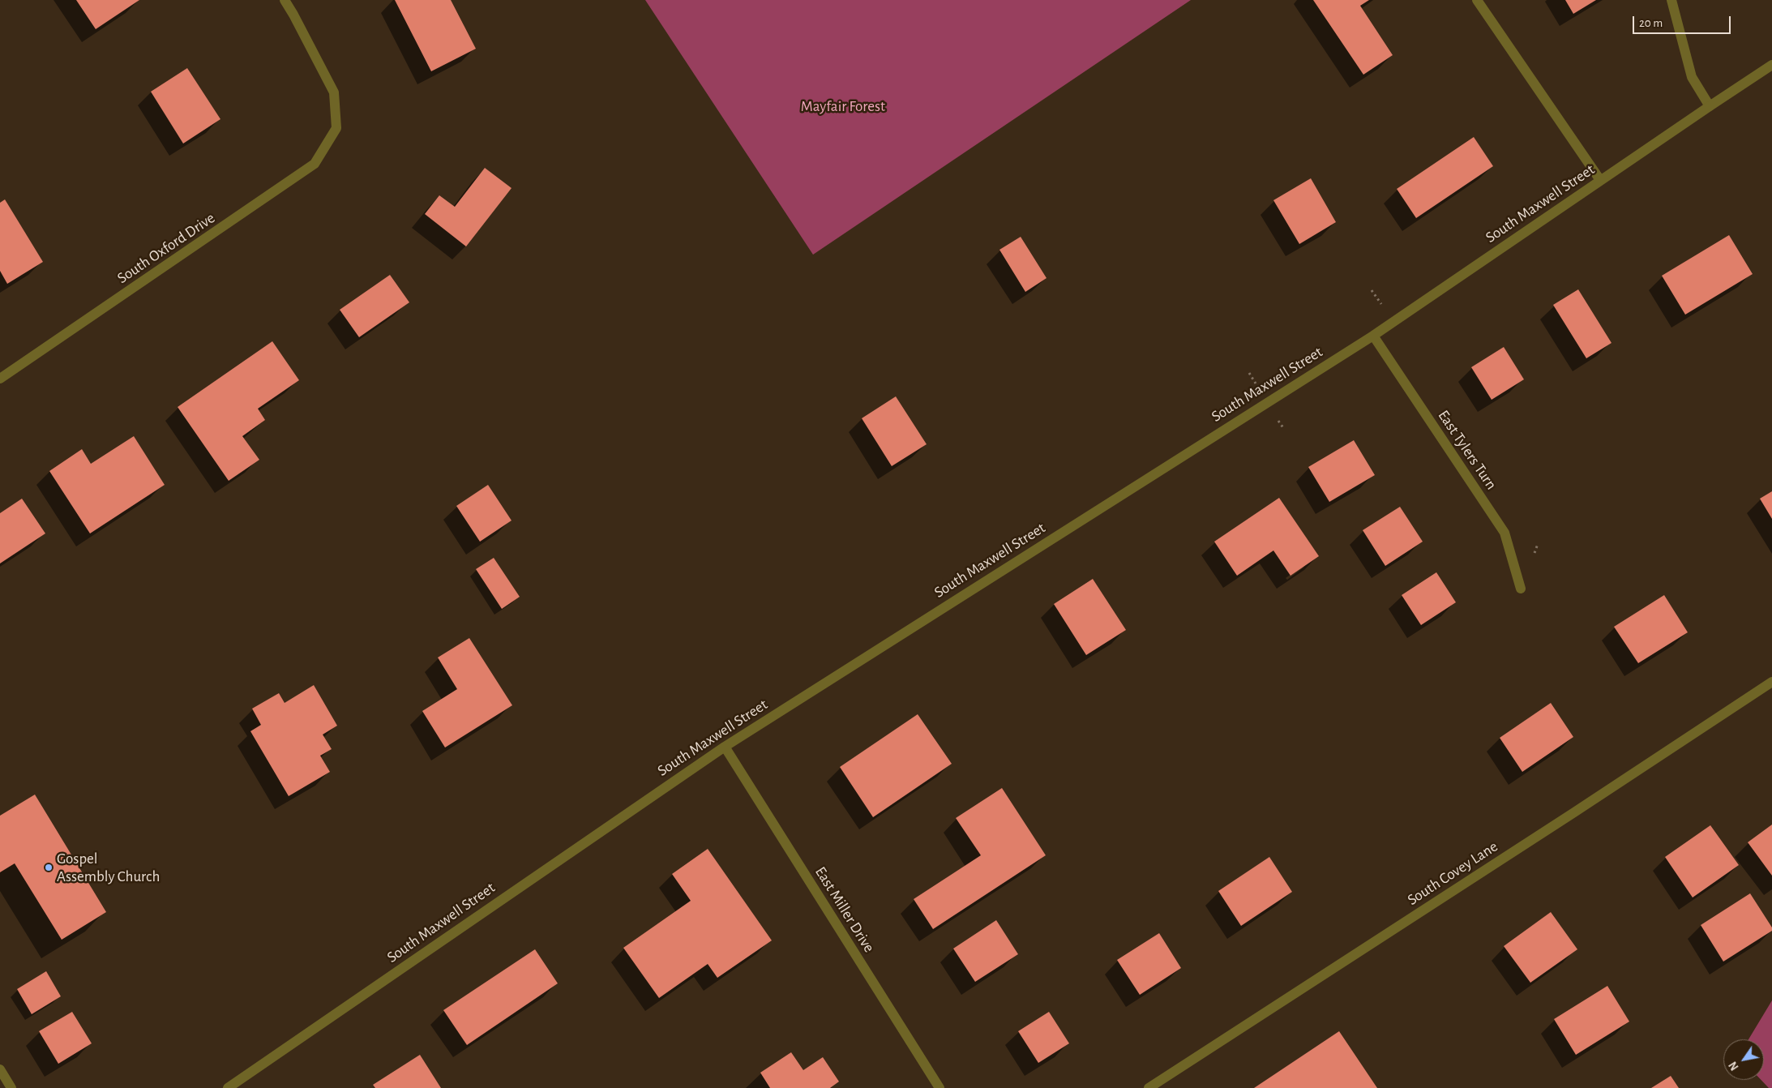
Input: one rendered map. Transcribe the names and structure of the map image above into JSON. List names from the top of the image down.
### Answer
{
  "streets": {
    "street": [
      "South Maxwell Street",
      "South Oxford Drive",
      "East Tylers Turn",
      "South Covey Lane",
      "East Miller Drive"
    ]
  },
  "crossings": [
    ["South Maxwell Street", "East Tylers Turn"],
    ["South Maxwell Street", "East Miller Drive"]
  ],
  "parks": ["Mayfair Forest"],
  "places": ["Gospel Assembly Church"],
  "scale_bar": "20 m",
  "north": "bottom left"
}
